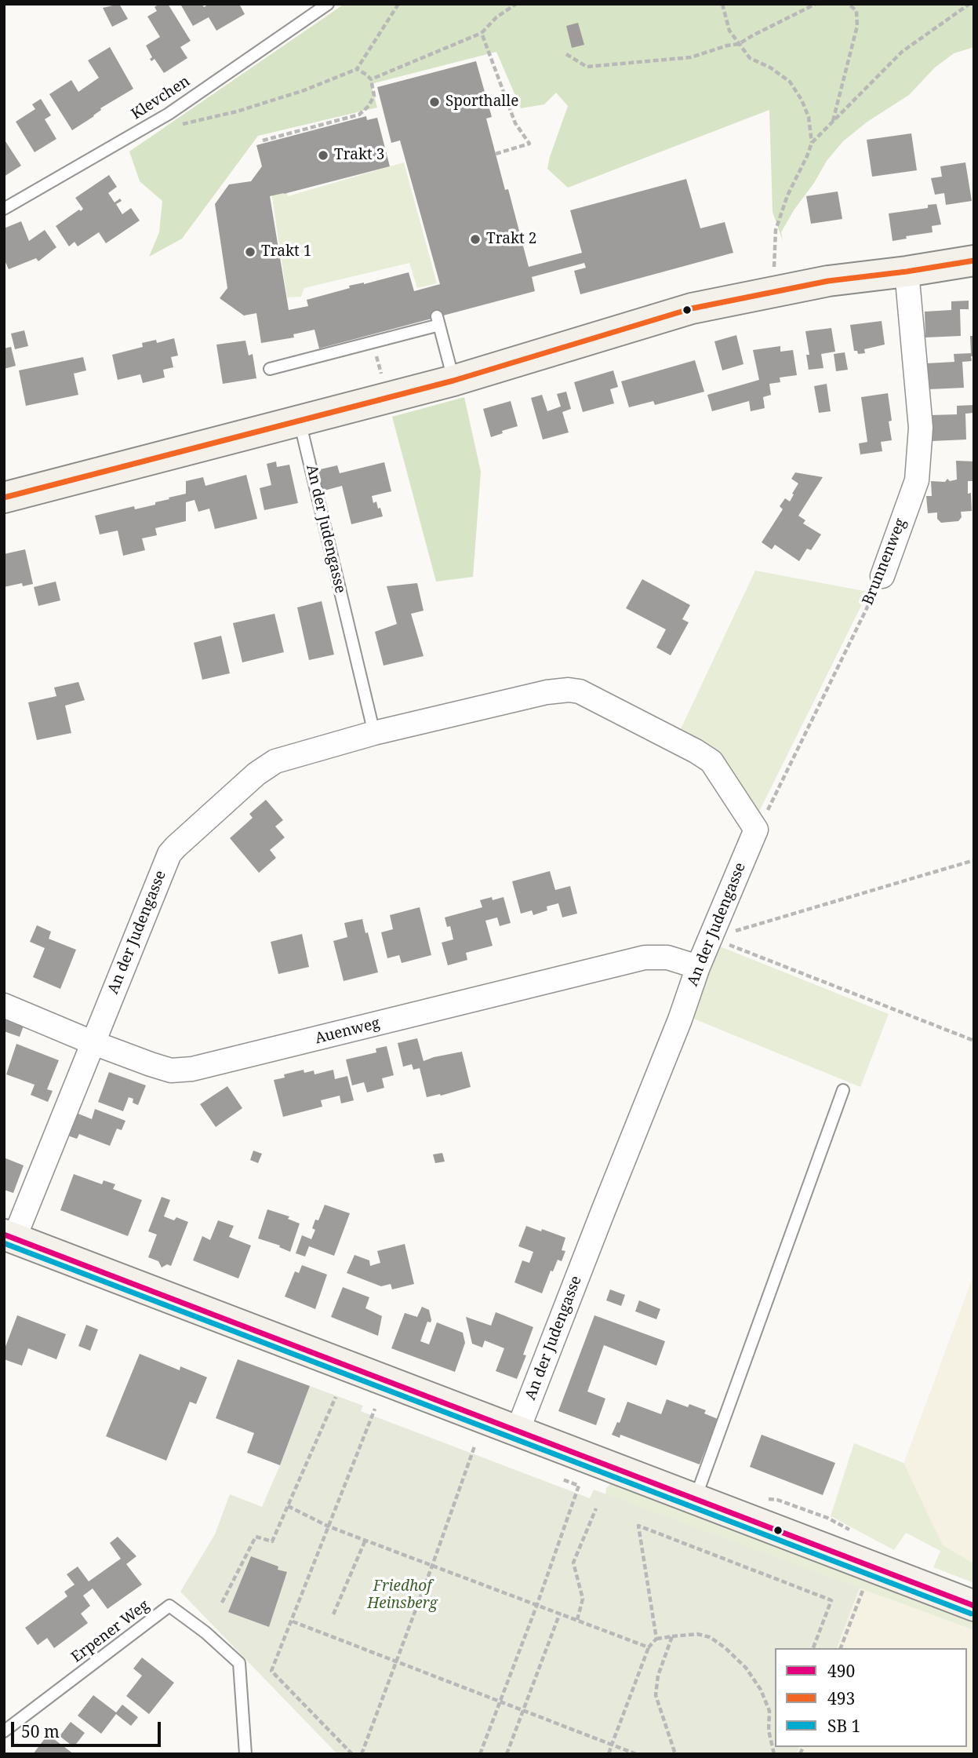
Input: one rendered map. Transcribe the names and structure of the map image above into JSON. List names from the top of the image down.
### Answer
{
  "streets": {
    "street": ["An der Judengasse", "Brunnenweg", "Auenweg"],
    "lane": ["Klevchen", "Erpener Weg"]
  },
  "crossings": [
    ["An der Judengasse", "Brunnenweg"],
    ["An der Judengasse", "Auenweg"]
  ],
  "parks": ["Friedhof Heinsberg"],
  "places": [
    "Sporthalle",
    "Trakt 3",
    "Trakt 2",
    "Trakt 1"
  ],
  "lines": ["transit line 493", "transit line 490"],
  "legend": ["490", "493", "SB 1"],
  "scale_bar": "50 m"
}
